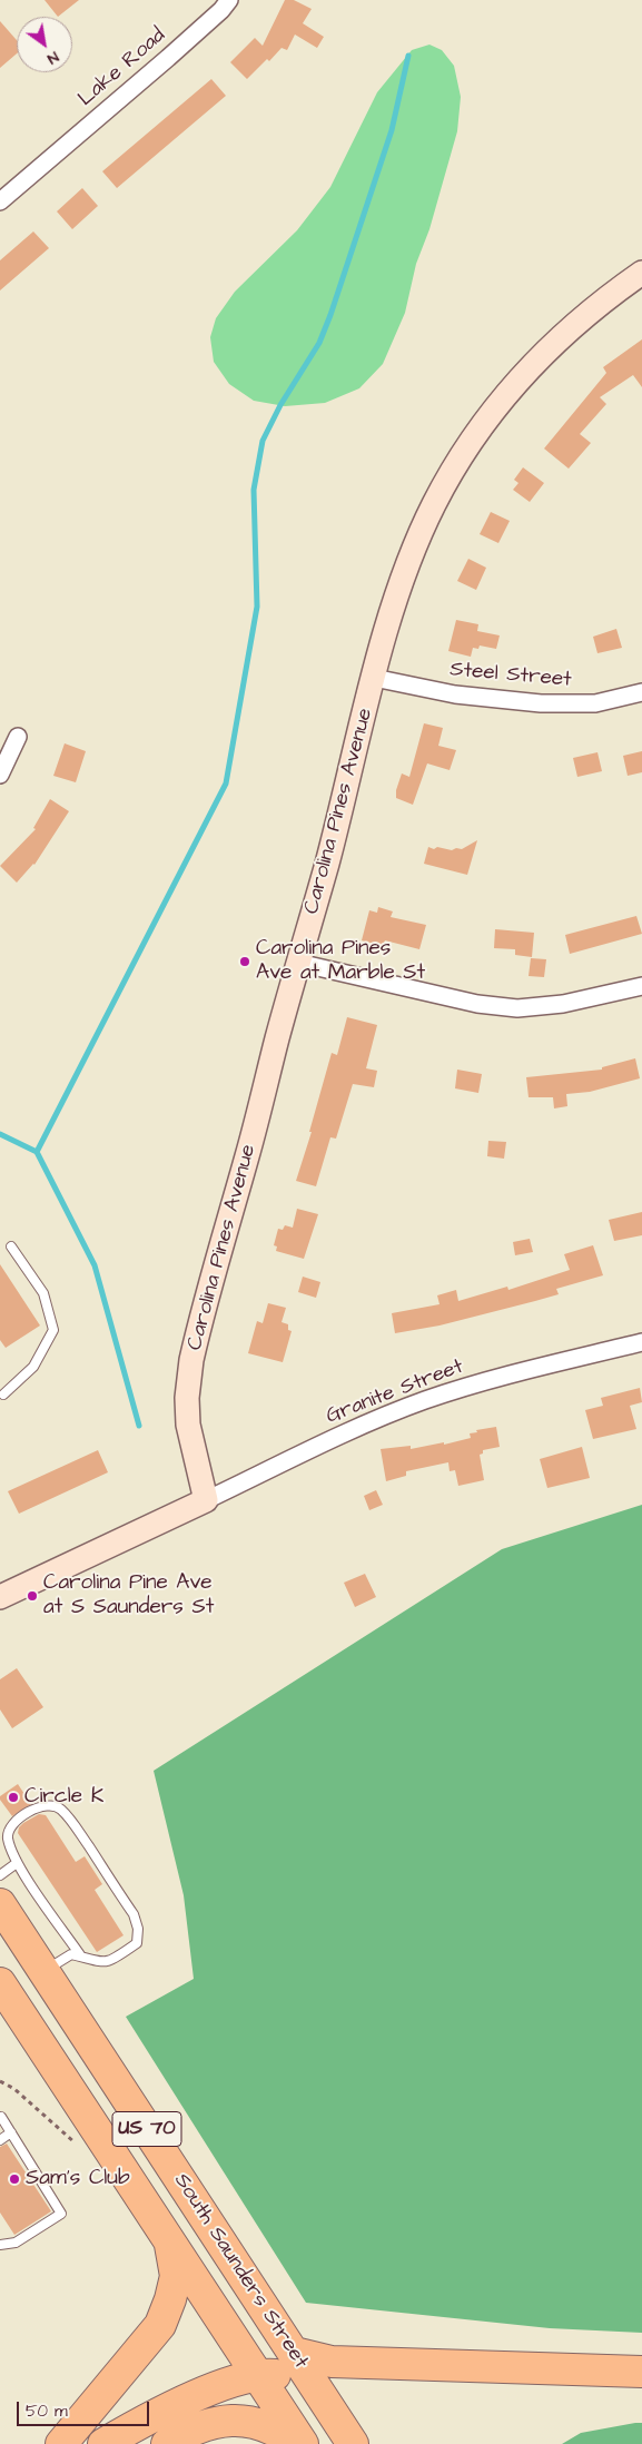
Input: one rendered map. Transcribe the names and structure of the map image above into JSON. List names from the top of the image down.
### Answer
{
  "streets": {
    "highway": ["US 70", "South Saunders Street"],
    "street": [
      "Lake Road",
      "Steel Street",
      "Carolina Pines Avenue",
      "Granite Street"
    ]
  },
  "crossings": [
    ["Steel Street", "Carolina Pines Avenue"],
    ["Carolina Pines Avenue", "Granite Street"]
  ],
  "places": [
    "Carolina Pines Ave at Marble St",
    "Carolina Pine Ave at S Saunders St",
    "Circle K",
    "Sam's Club"
  ],
  "scale_bar": "50 m",
  "north": "bottom right"
}
